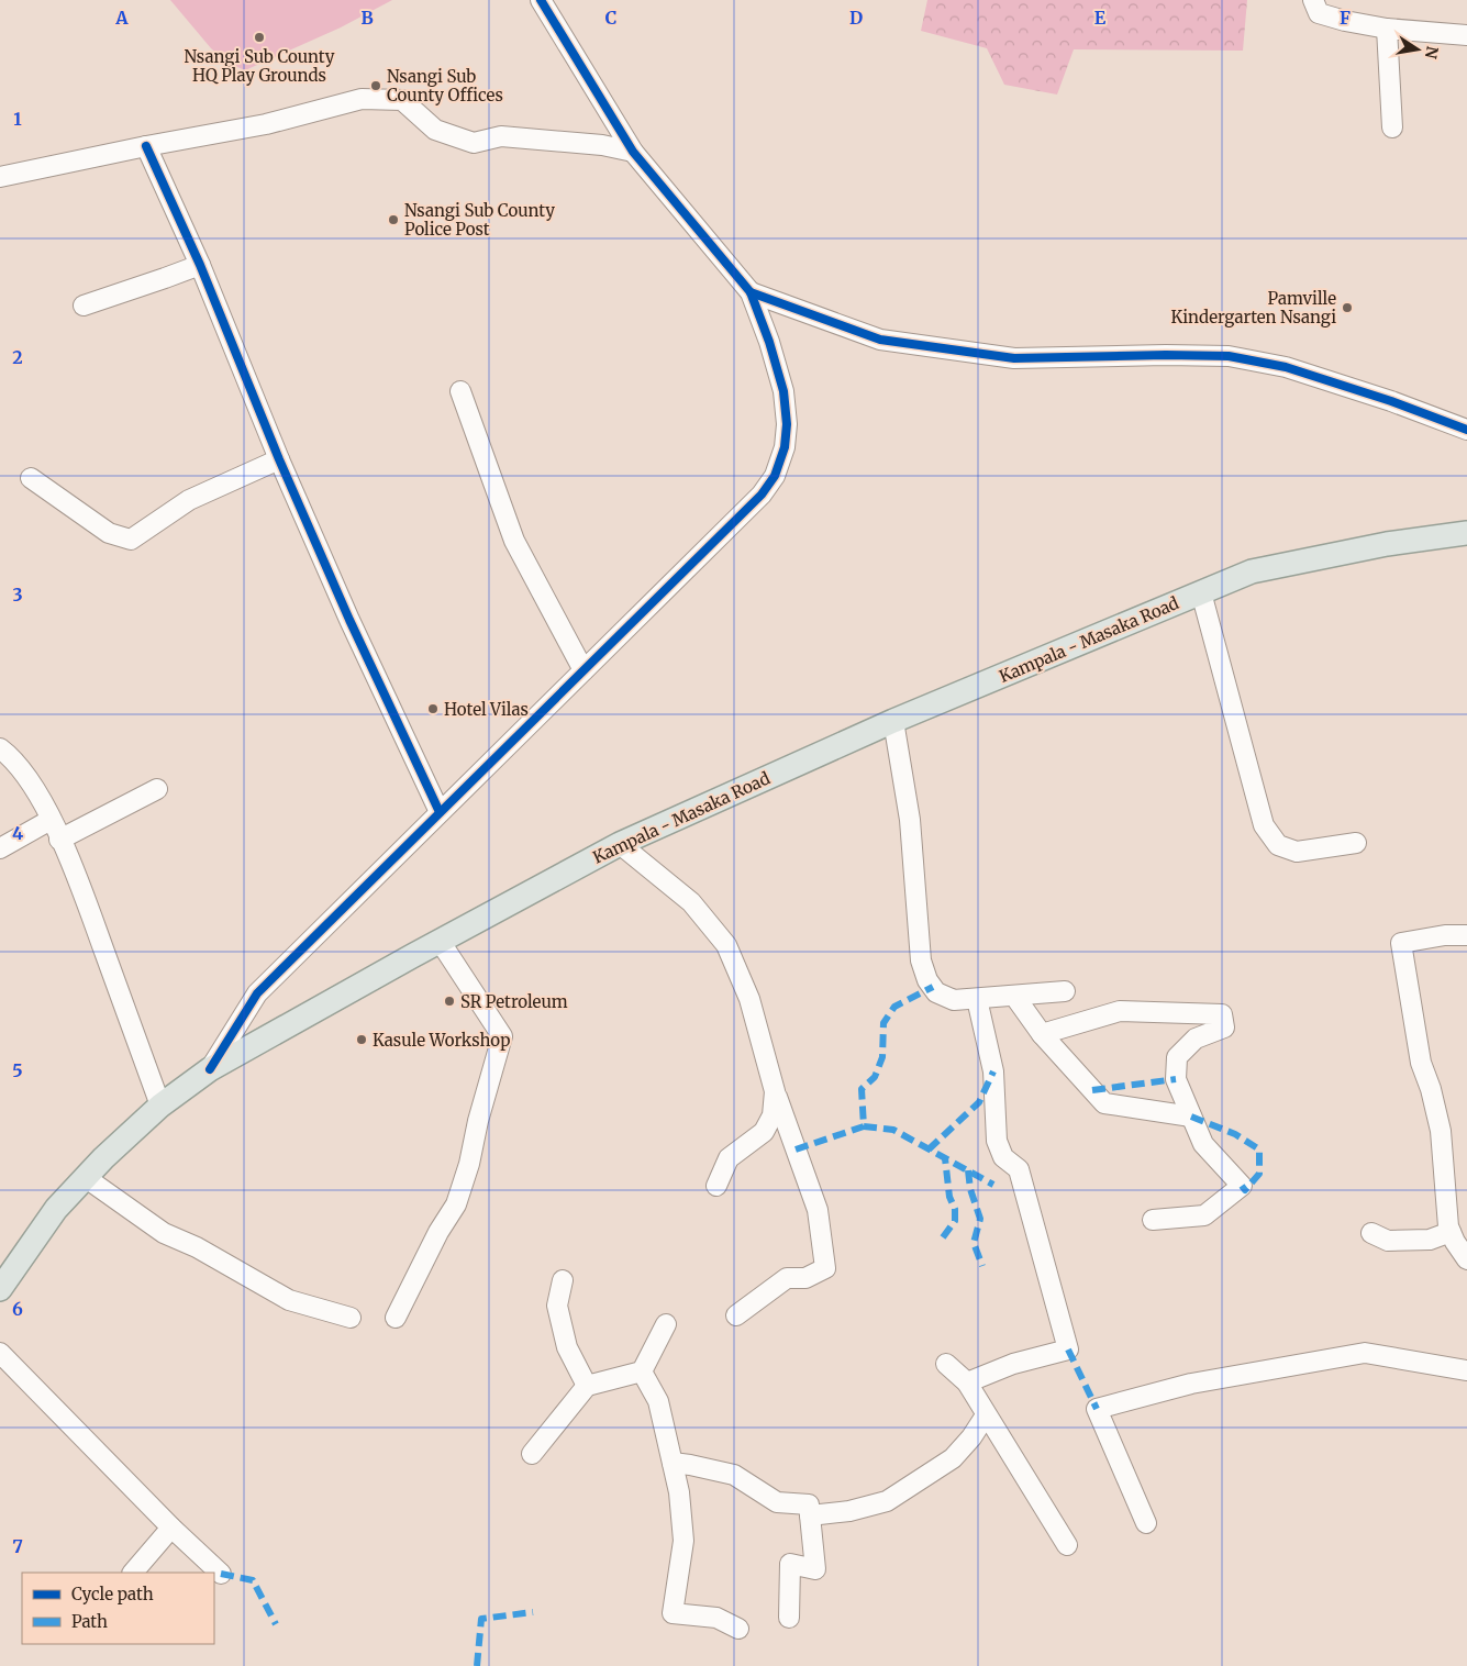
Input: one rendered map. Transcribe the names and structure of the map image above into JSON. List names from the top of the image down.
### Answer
{
  "streets": {
    "main road": ["Kampala - Masaka Road"]
  },
  "places": [
    "Nsangi Sub County HQ Play Grounds",
    "Nsangi Sub County Offices",
    "Nsangi Sub County Police Post",
    "Pamville Kindergarten Nsangi",
    "Hotel Vilas",
    "SR Petroleum",
    "Kasule Workshop"
  ],
  "legend": ["Cycle path", "Path"],
  "north": "right",
  "grid": {
    "columns": [
      "A",
      "B",
      "C",
      "D",
      "E",
      "F"
    ],
    "rows": [
      "1",
      "2",
      "3",
      "4",
      "5",
      "6",
      "7"
    ]
  }
}
